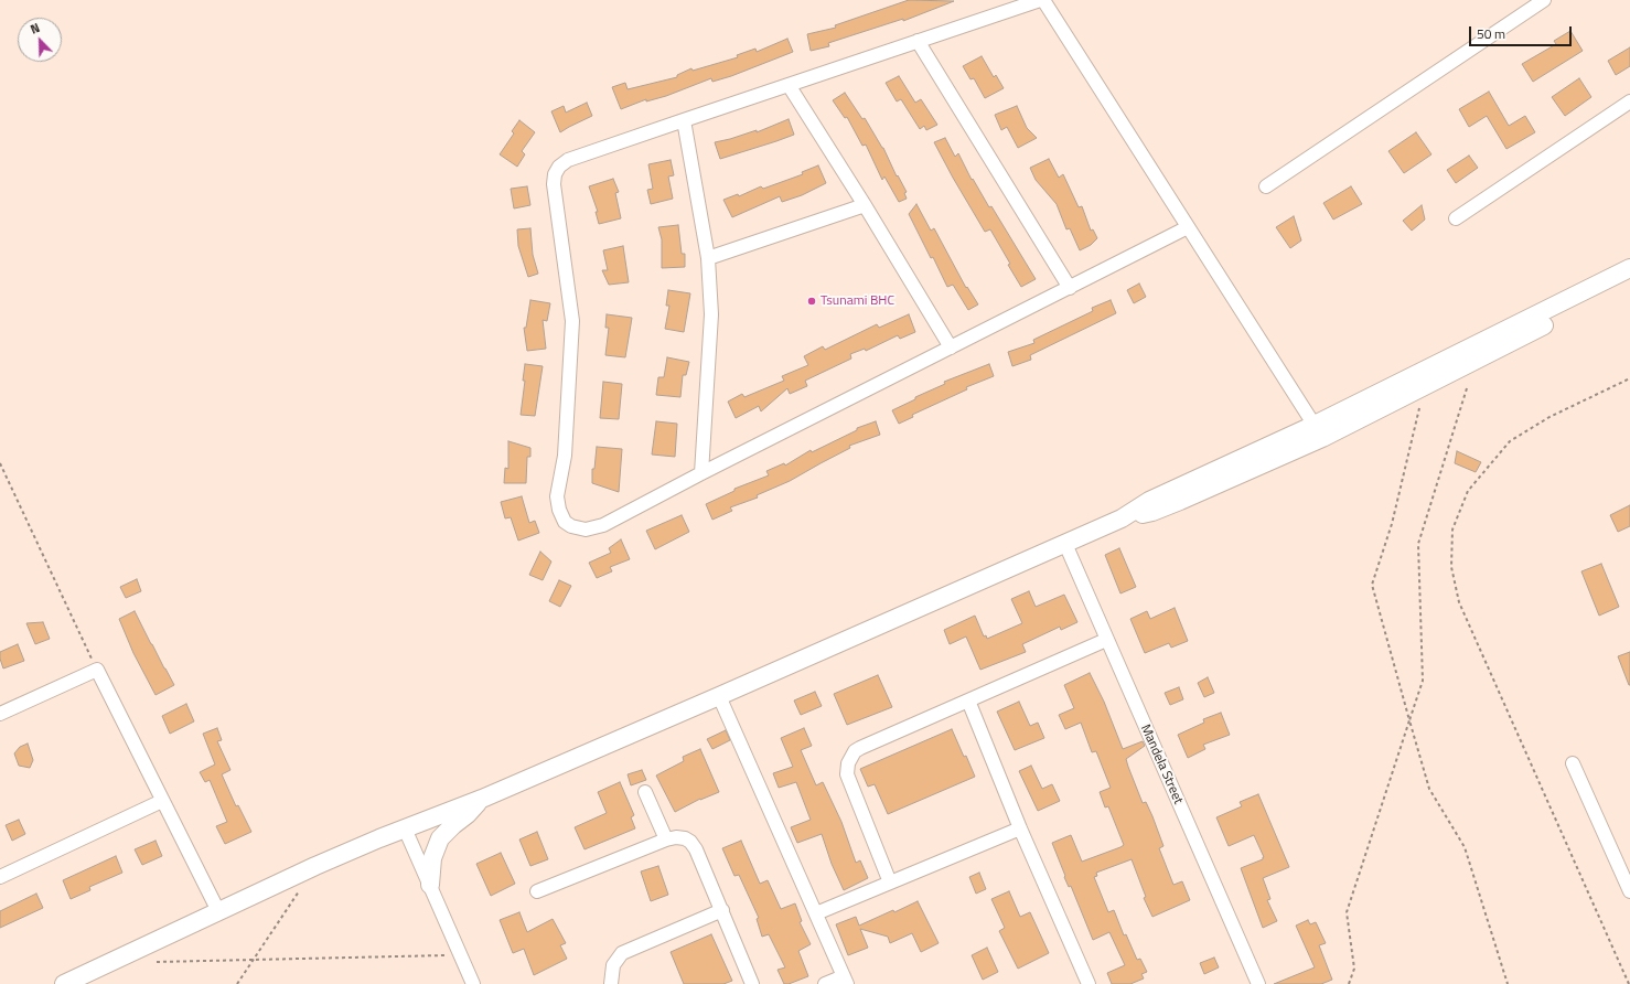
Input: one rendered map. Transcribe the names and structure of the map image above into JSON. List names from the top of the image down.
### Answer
{
  "streets": {
    "street": ["Mandela Street"]
  },
  "places": ["Tsunami BHC"],
  "scale_bar": "50 m",
  "north": "top left"
}
